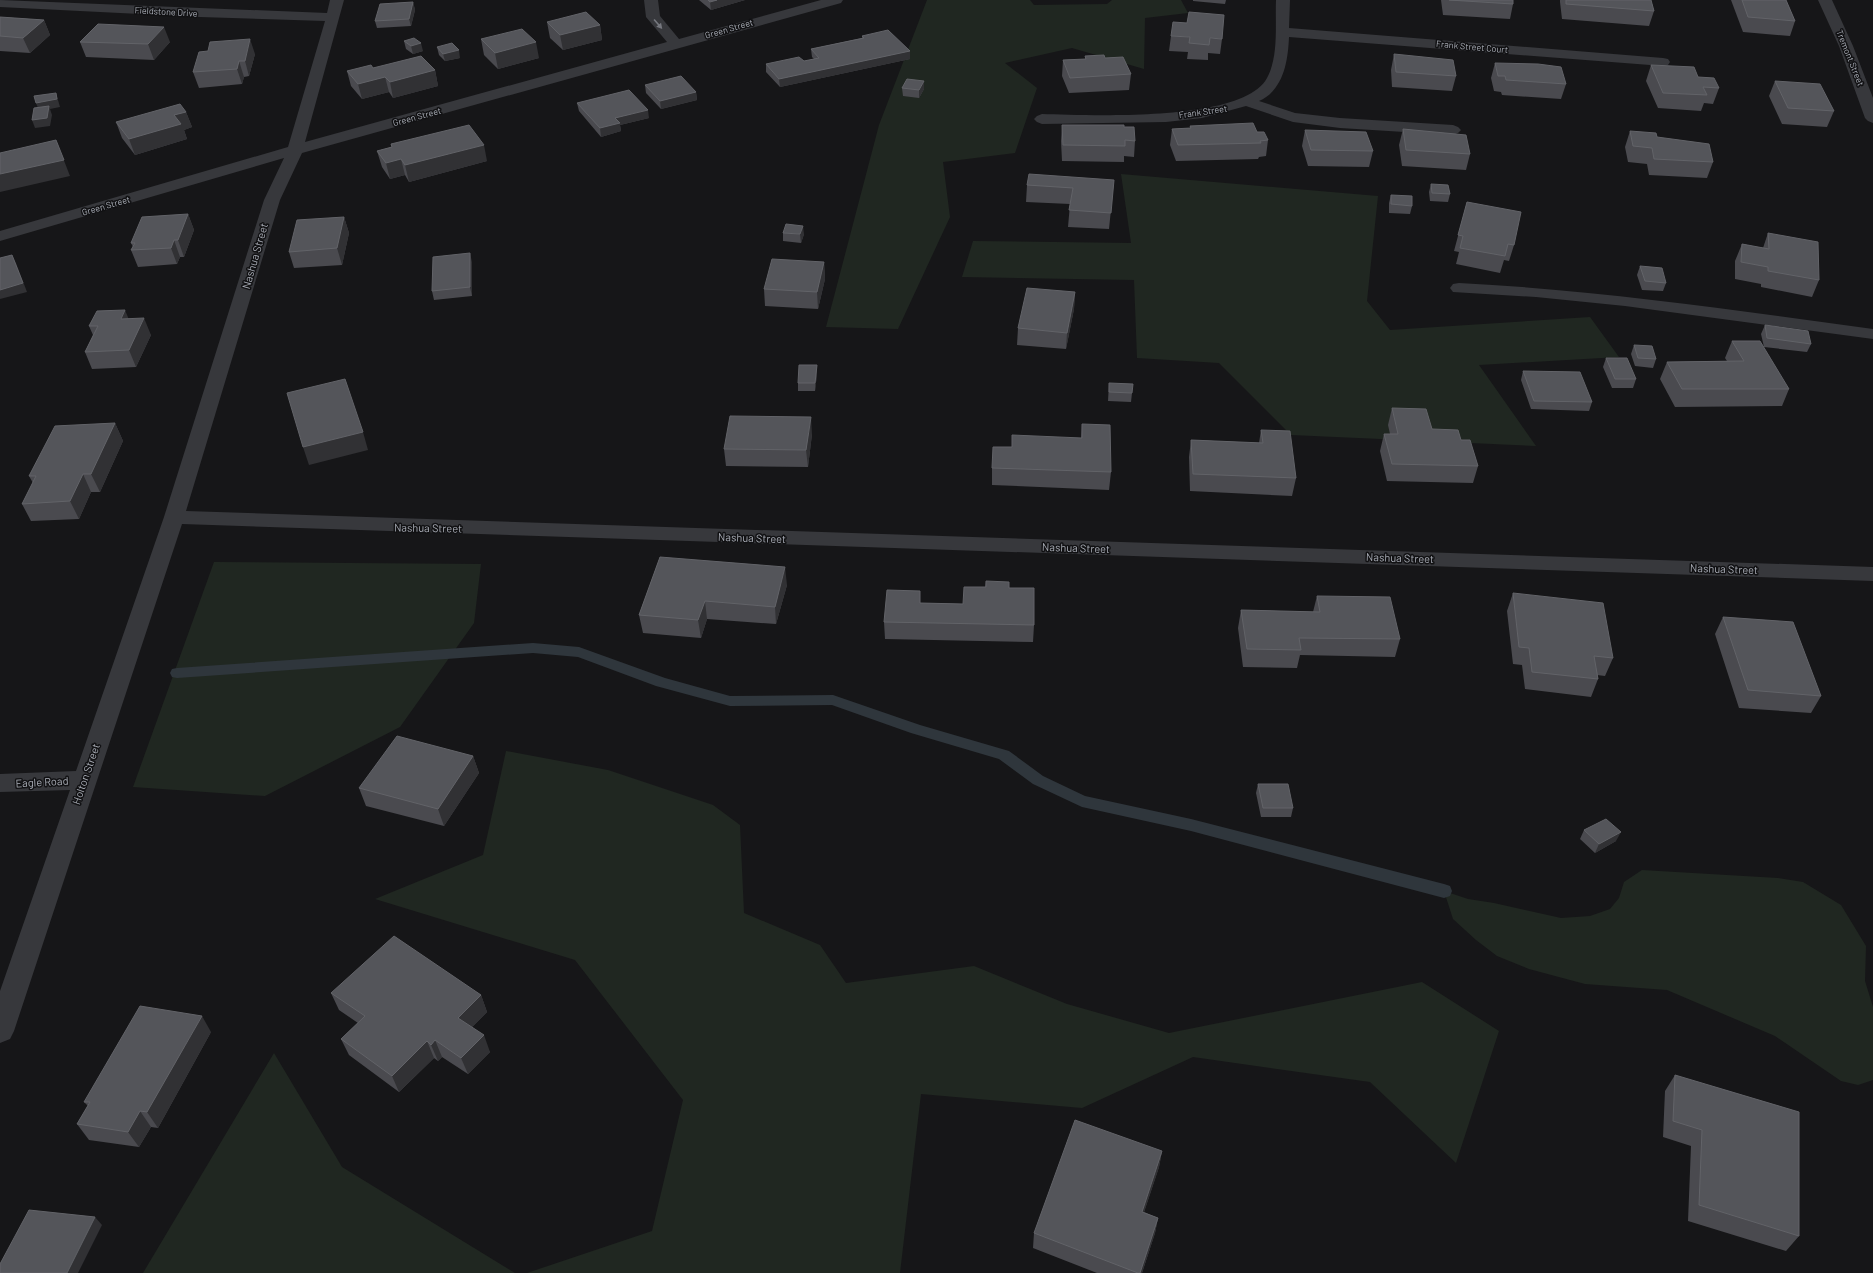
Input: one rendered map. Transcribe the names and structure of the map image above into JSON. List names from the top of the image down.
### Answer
{
  "streets": {
    "street": [
      "Fieldstone Drive",
      "Green Street",
      "Frank Street Court",
      "Tremont Street",
      "Frank Street",
      "Nashua Street",
      "Holton Street",
      "Eagle Road"
    ]
  },
  "crossings": [
    ["Fieldstone Drive", "Nashua Street"],
    ["Green Street", "Nashua Street"],
    ["Frank Street Court", "Frank Street"],
    ["Nashua Street", "Holton Street"],
    ["Holton Street", "Eagle Road"]
  ]
}
